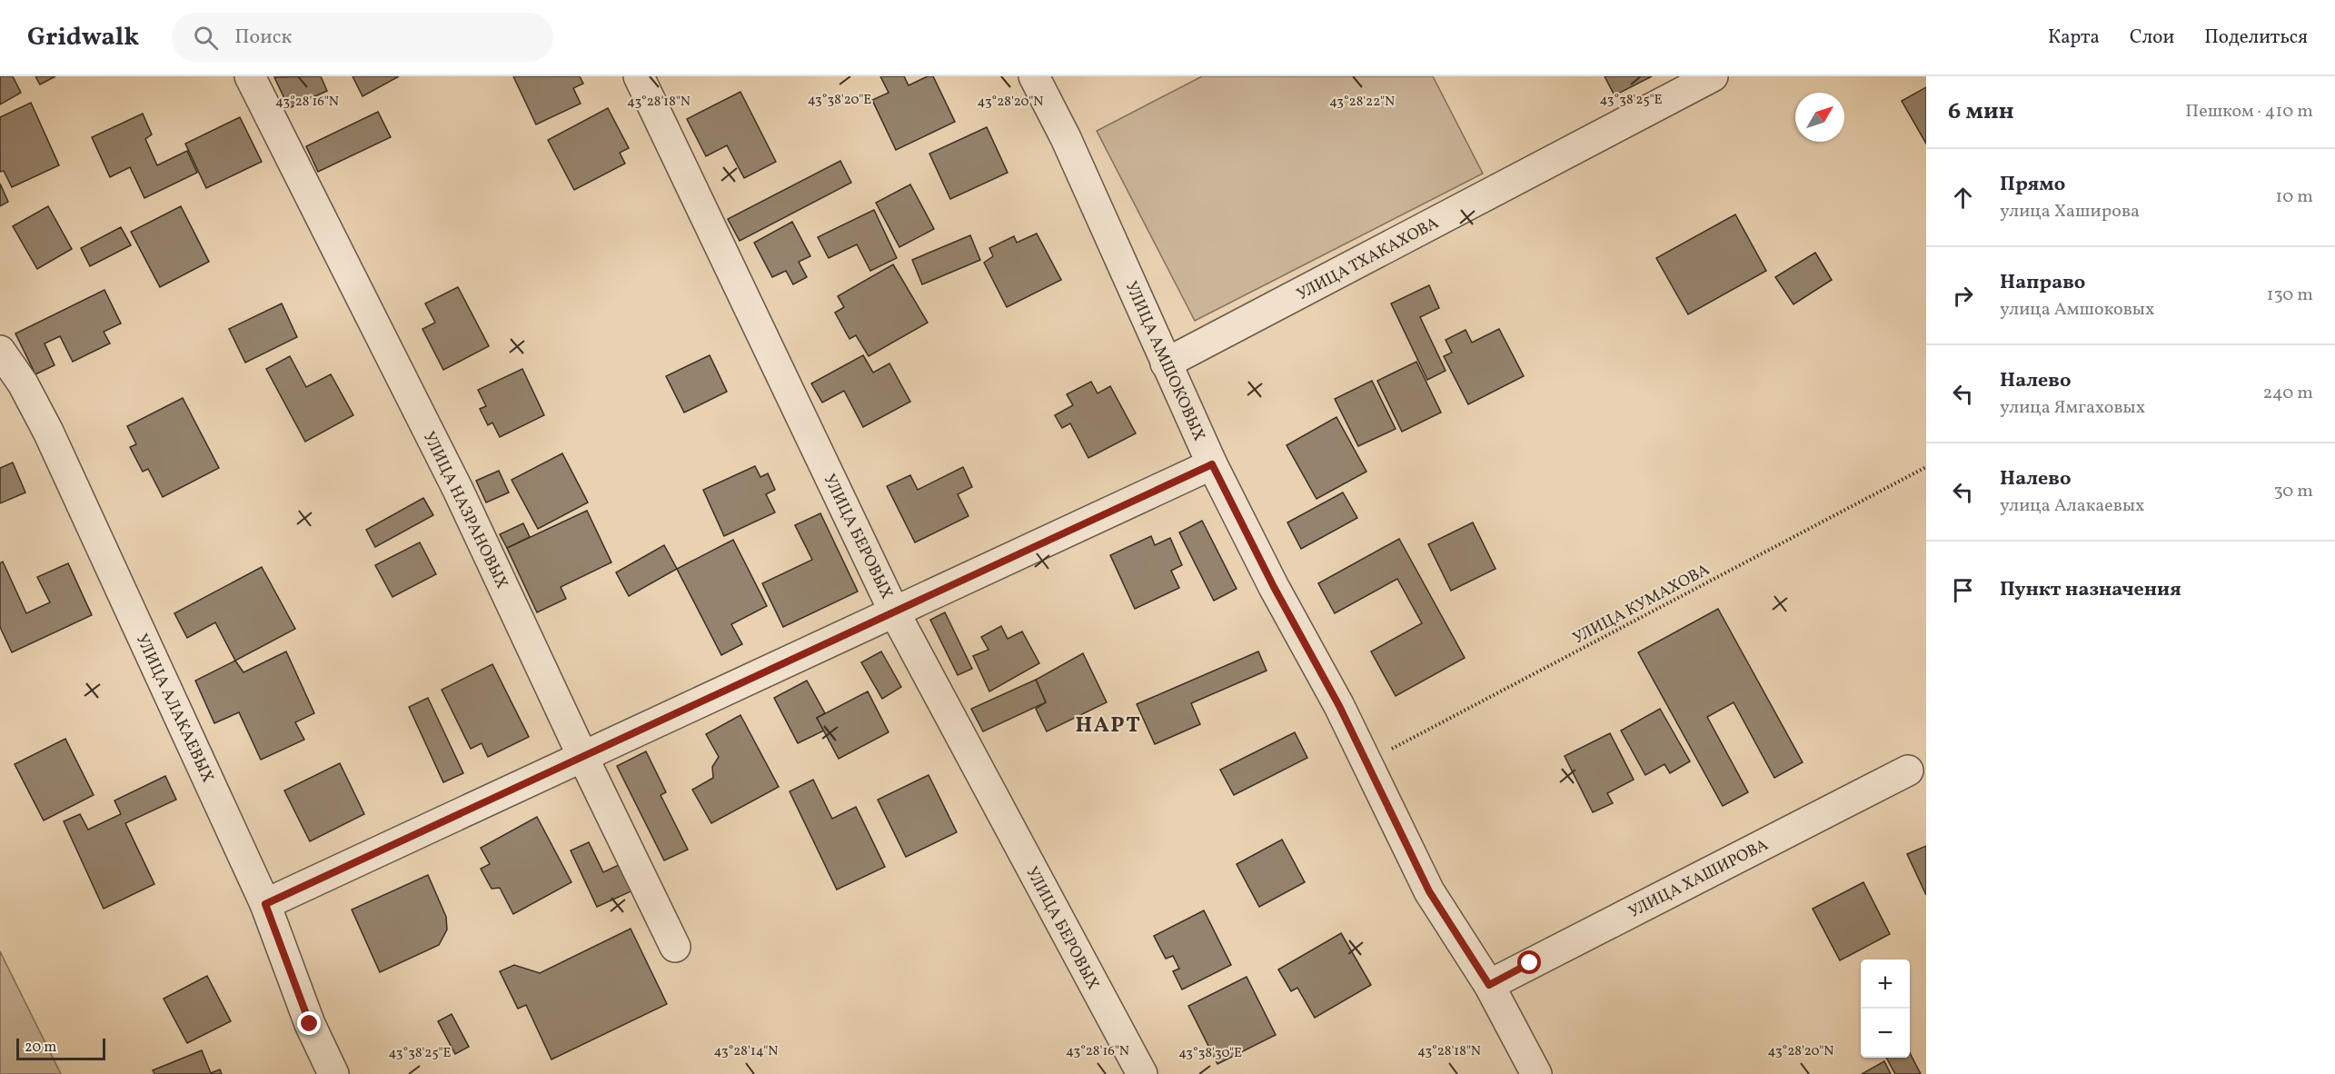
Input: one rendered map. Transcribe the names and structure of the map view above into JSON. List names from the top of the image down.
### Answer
{
  "streets": {
    "street": [
      "УЛИЦА ТХАКАХОВА",
      "УЛИЦА АМШОКОВЫХ",
      "УЛИЦА НАЗРАНОВЫХ",
      "УЛИЦА БЕРОВЫХ",
      "УЛИЦА АЛАКАЕВЫХ",
      "УЛИЦА ХАШИРОВА"
    ],
    "path": ["УЛИЦА КУМАХОВА"]
  },
  "crossings": [
    ["УЛИЦА ТХАКАХОВА", "УЛИЦА АМШОКОВЫХ"],
    ["УЛИЦА АМШОКОВЫХ", "УЛИЦА КУМАХОВА"],
    ["УЛИЦА АМШОКОВЫХ", "УЛИЦА ХАШИРОВА"]
  ],
  "districts": ["НАРТ"],
  "scale_bar": "20 m",
  "north": "top right",
  "page": {
    "header": "Gridwalk",
    "search": "Поиск",
    "nav": ["Карта", "Слои", "Поделиться"],
    "heading": ["6 мин", "Пешком · 410 m"],
    "list": [
      ["Прямо", "улица Хаширова", "10 m"],
      ["Направо", "улица Амшоковых", "130 m"],
      ["Налево", "улица Ямгаховых", "240 m"],
      ["Налево", "улица Алакаевых", "30 m"],
      "Пункт назначения"
    ],
    "map_buttons": ["+", "−"],
    "scale": "20 m"
  },
  "coordinates": [
    "43°38'20\"E",
    "43°38'25\"E",
    "43°28'18\"N",
    "43°28'20\"N",
    "43°28'22\"N",
    "43°28'16\"N",
    "43°28'14\"N",
    "43°38'30\"E"
  ]
}
